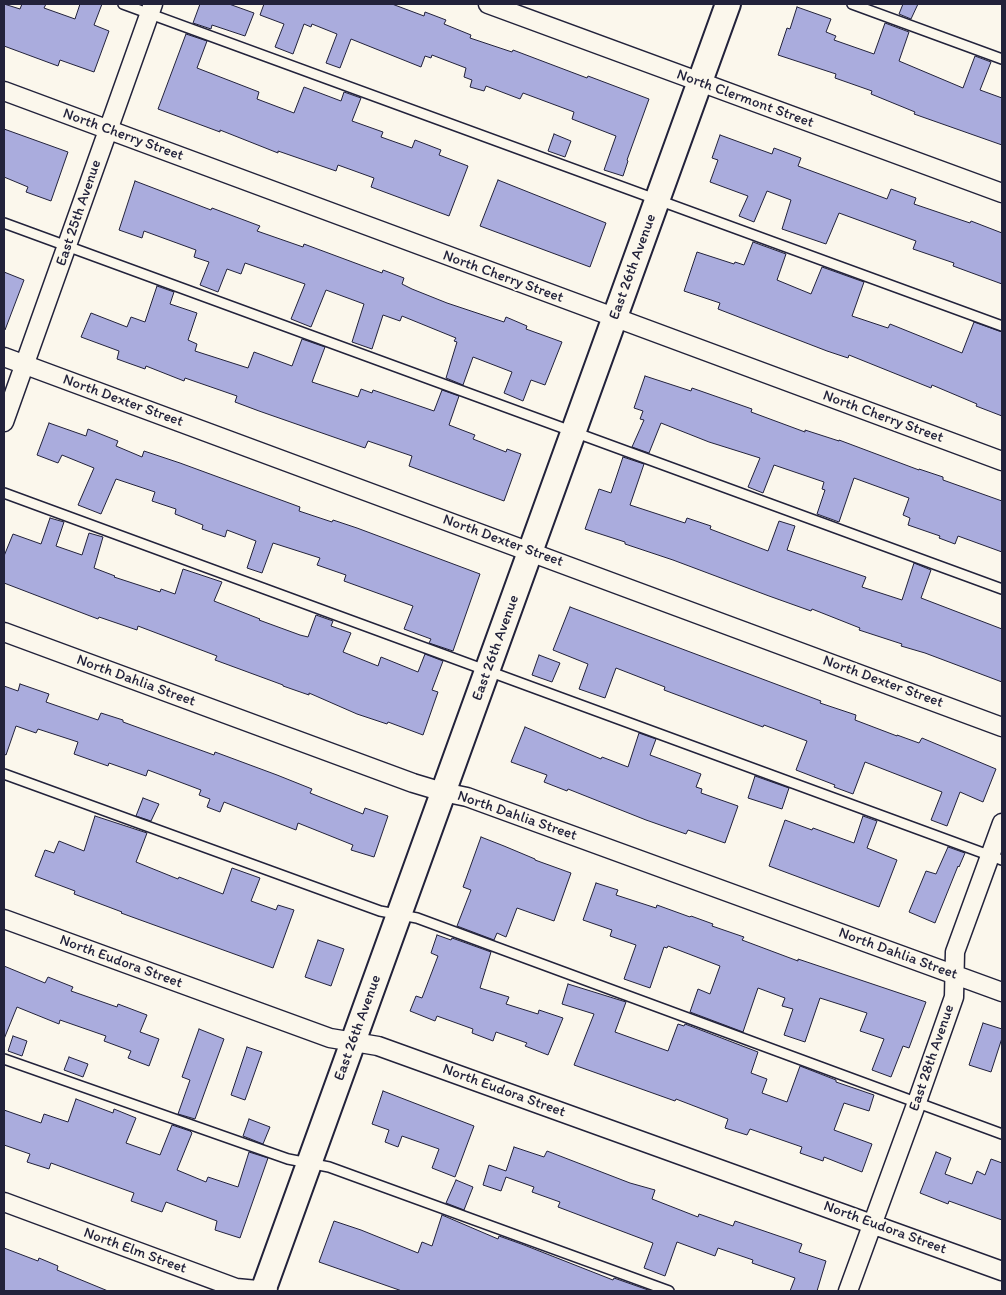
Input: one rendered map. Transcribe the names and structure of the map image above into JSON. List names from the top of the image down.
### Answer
{
  "streets": {
    "street": [
      "North Clermont Street",
      "North Cherry Street",
      "East 25th Avenue",
      "East 26th Avenue",
      "North Dexter Street",
      "North Dahlia Street",
      "North Eudora Street",
      "East 28th Avenue",
      "North Elm Street"
    ]
  },
  "crossings": [
    ["North Clermont Street", "East 26th Avenue"],
    ["North Cherry Street", "East 25th Avenue"],
    ["North Cherry Street", "East 26th Avenue"],
    ["East 25th Avenue", "North Dexter Street"],
    ["East 26th Avenue", "North Dexter Street"],
    ["East 26th Avenue", "North Dahlia Street"],
    ["East 26th Avenue", "North Eudora Street"],
    ["East 26th Avenue", "North Elm Street"],
    ["North Dahlia Street", "East 28th Avenue"],
    ["North Eudora Street", "East 28th Avenue"]
  ]
}
